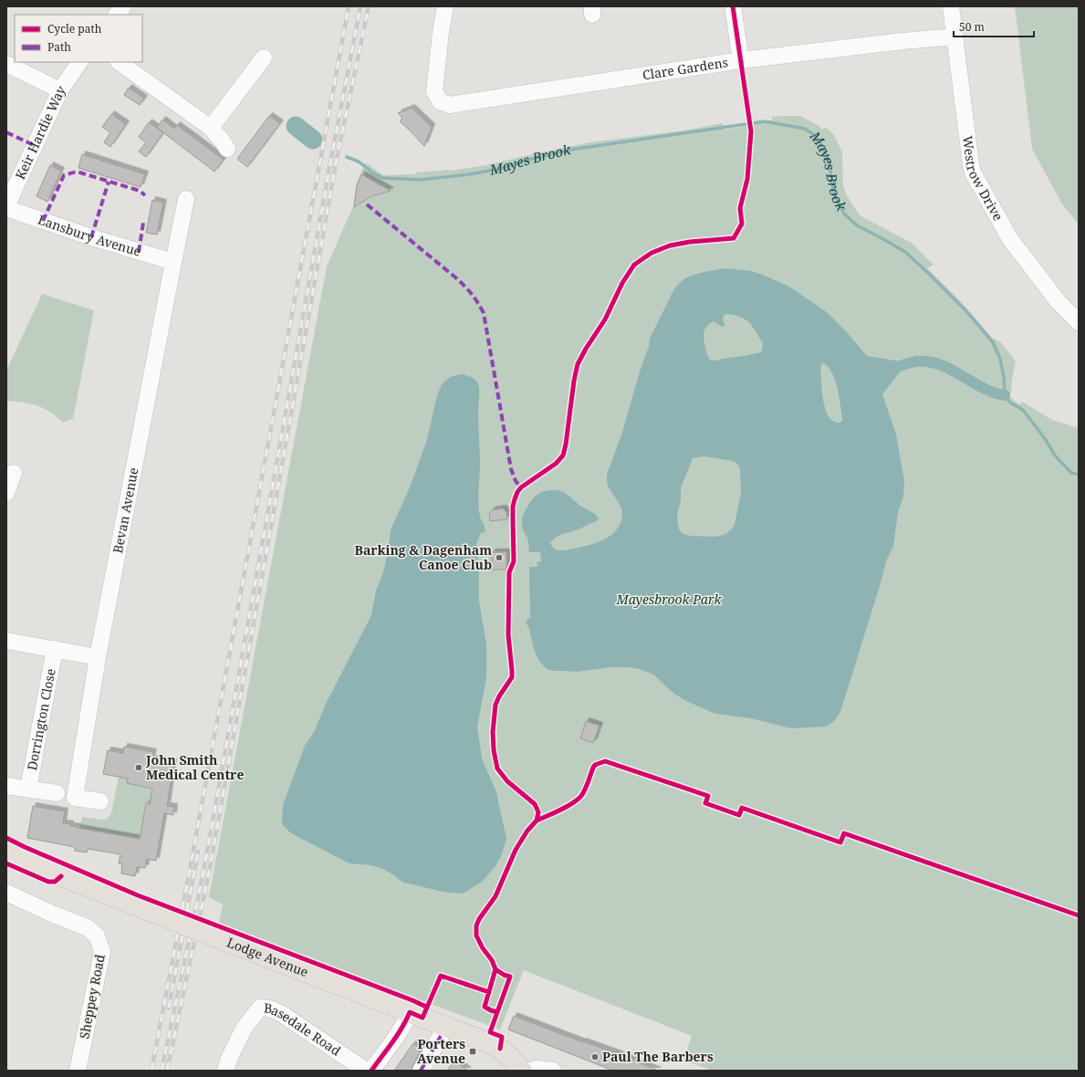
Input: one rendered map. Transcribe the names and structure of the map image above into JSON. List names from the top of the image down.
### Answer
{
  "streets": {
    "main road": ["Lodge Avenue"],
    "street": [
      "Clare Gardens",
      "Keir Hardie Way",
      "Westrow Drive",
      "Lansbury Avenue",
      "Bevan Avenue",
      "Dorrington Close",
      "Sheppey Road",
      "Basedale Road"
    ]
  },
  "crossings": [
    ["Clare Gardens", "Westrow Drive"],
    ["Keir Hardie Way", "Lansbury Avenue"],
    ["Lansbury Avenue", "Bevan Avenue"]
  ],
  "water": ["Mayes Brook"],
  "parks": ["Mayesbrook Park"],
  "places": {
    "other": ["Barking & Dagenham Canoe Club", "John Smith Medical Centre", "Paul The Barbers"],
    "transit": ["Porters Avenue"]
  },
  "legend": ["Cycle path", "Path"],
  "scale_bar": "50 m"
}
